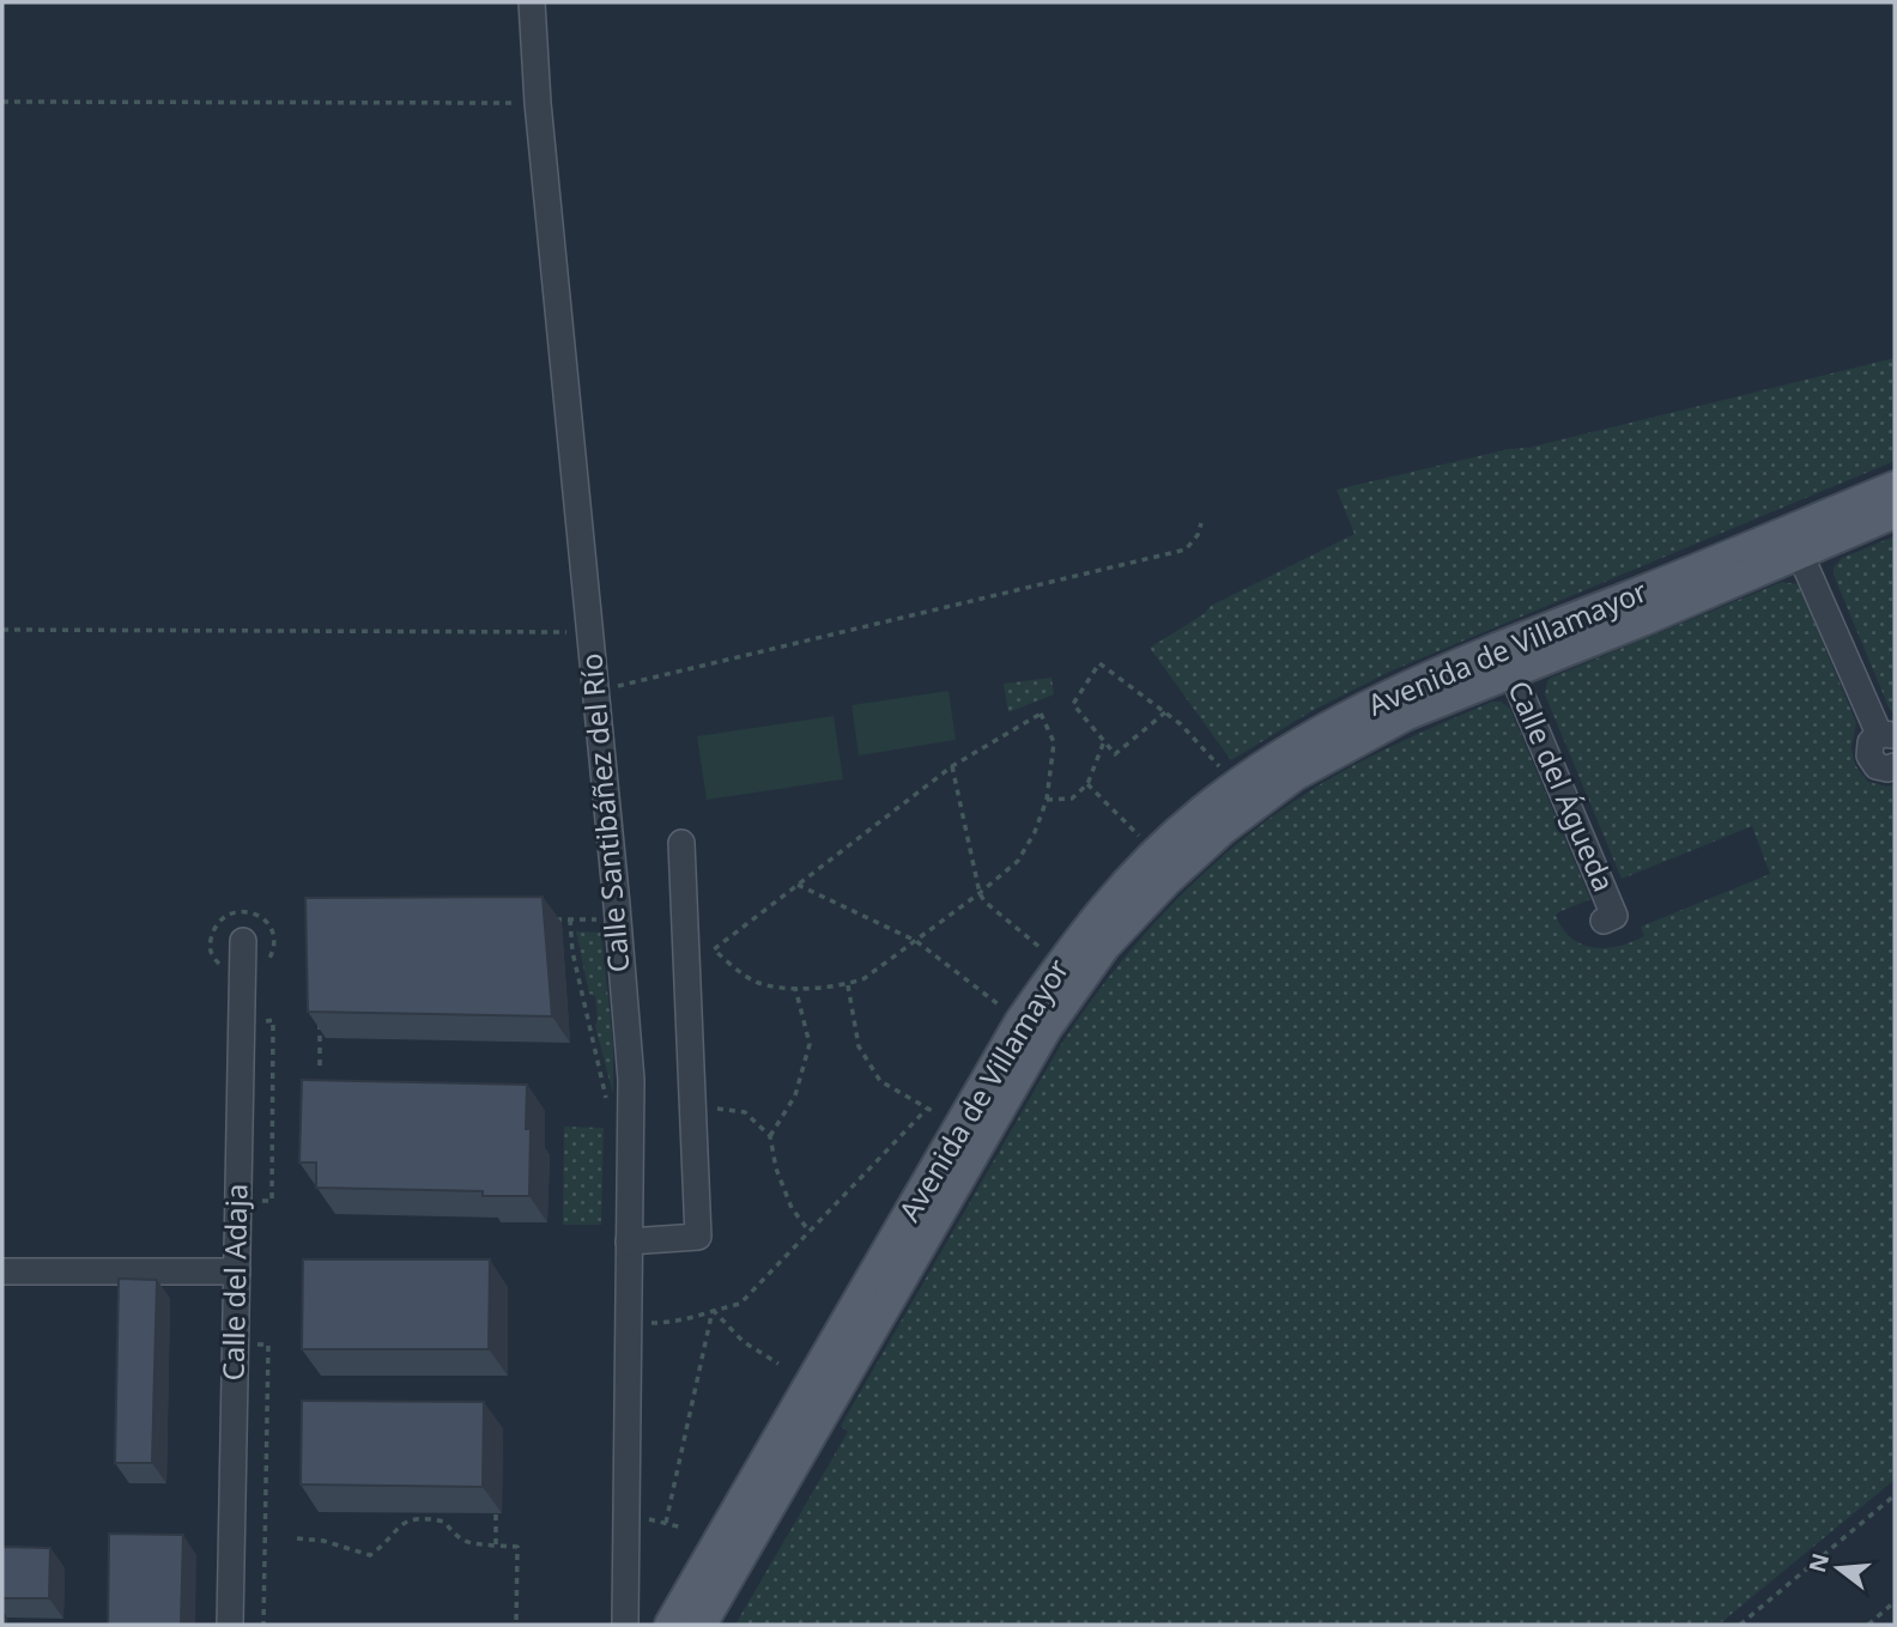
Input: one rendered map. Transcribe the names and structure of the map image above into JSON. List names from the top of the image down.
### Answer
{
  "streets": {
    "main road": ["Avenida de Villamayor"],
    "street": ["Calle del Águeda", "Calle Santibáñez del Río", "Calle del Adaja"]
  },
  "crossings": [
    ["Avenida de Villamayor", "Calle del Águeda"]
  ],
  "north": "left"
}
